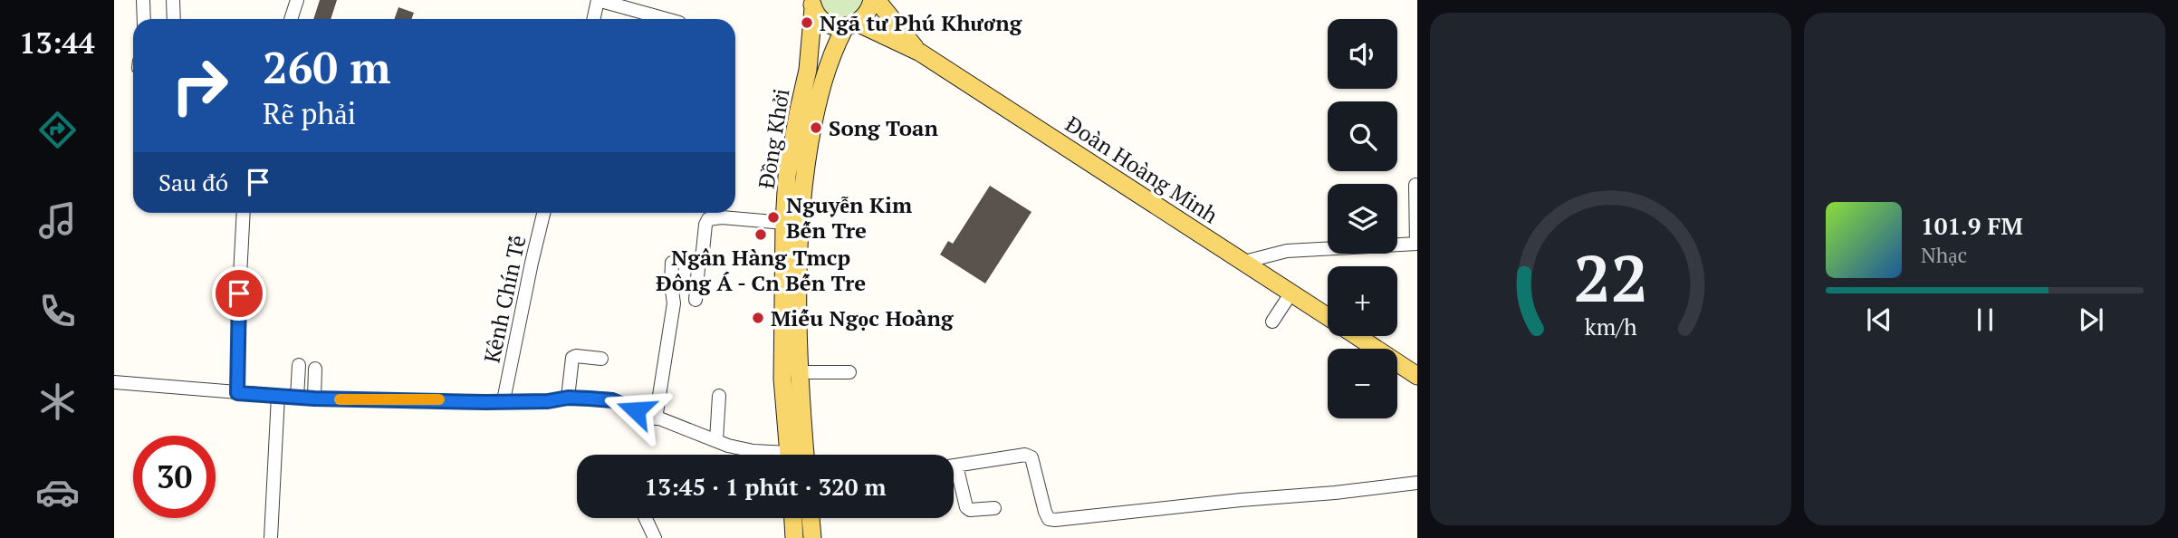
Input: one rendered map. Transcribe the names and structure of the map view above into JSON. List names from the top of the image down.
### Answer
{
  "streets": {
    "main road": ["Đồng Khởi", "Đoàn Hoàng Minh"],
    "street": ["Kênh Chín Tế"]
  },
  "crossings": [
    ["Đồng Khởi", "Đoàn Hoàng Minh"]
  ],
  "places": [
    "Ngã tư Phú Khương",
    "Song Toan",
    "Nguyễn Kim Bến Tre",
    "Ngân Hàng Tmcp Đông Á - Cn Bến Tre",
    "Miếu Ngọc Hoàng"
  ],
  "page": {
    "tabs": "13:44",
    "map_buttons": ["+", "−"],
    "turn": ["260 m", "Rẽ phải"],
    "then": "Sau đó",
    "song": ["101.9 FM", "Nhạc"],
    "limit": "30",
    "trip": "13:45 · 1 phút · 320 m",
    "gauge": ["22", "km/h"]
  }
}
